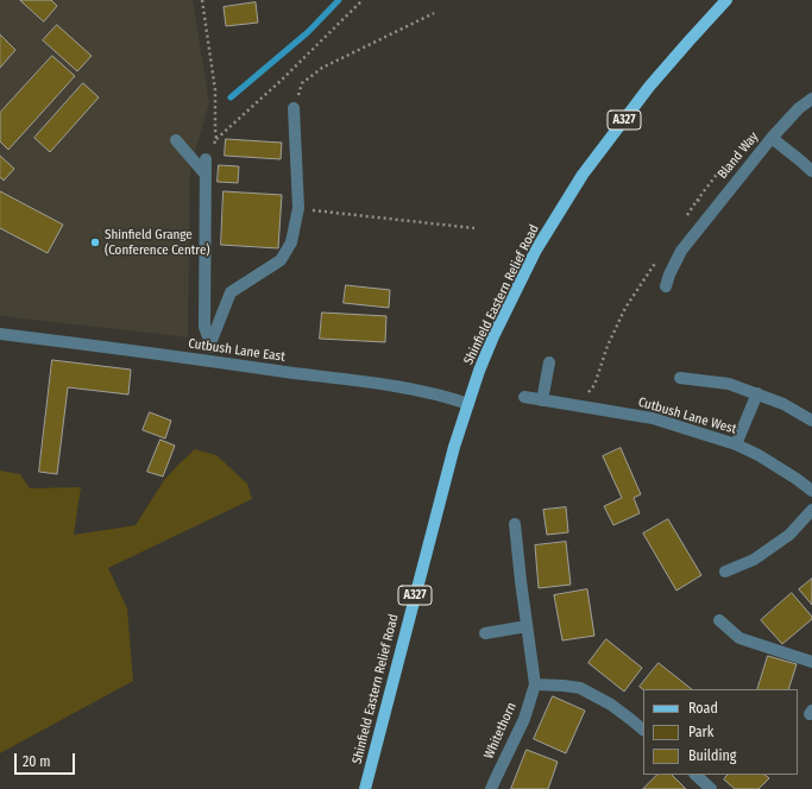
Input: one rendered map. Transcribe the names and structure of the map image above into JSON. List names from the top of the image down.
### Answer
{
  "streets": {
    "main road": ["A327", "Shinfield Eastern Relief Road"],
    "street": [
      "Bland Way",
      "Cutbush Lane East",
      "Cutbush Lane West",
      "Whitethorn"
    ]
  },
  "crossings": [
    ["Shinfield Eastern Relief Road", "Cutbush Lane East"]
  ],
  "places": ["Shinfield Grange (Conference Centre)"],
  "legend": ["Road", "Park", "Building"],
  "scale_bar": "20 m"
}
